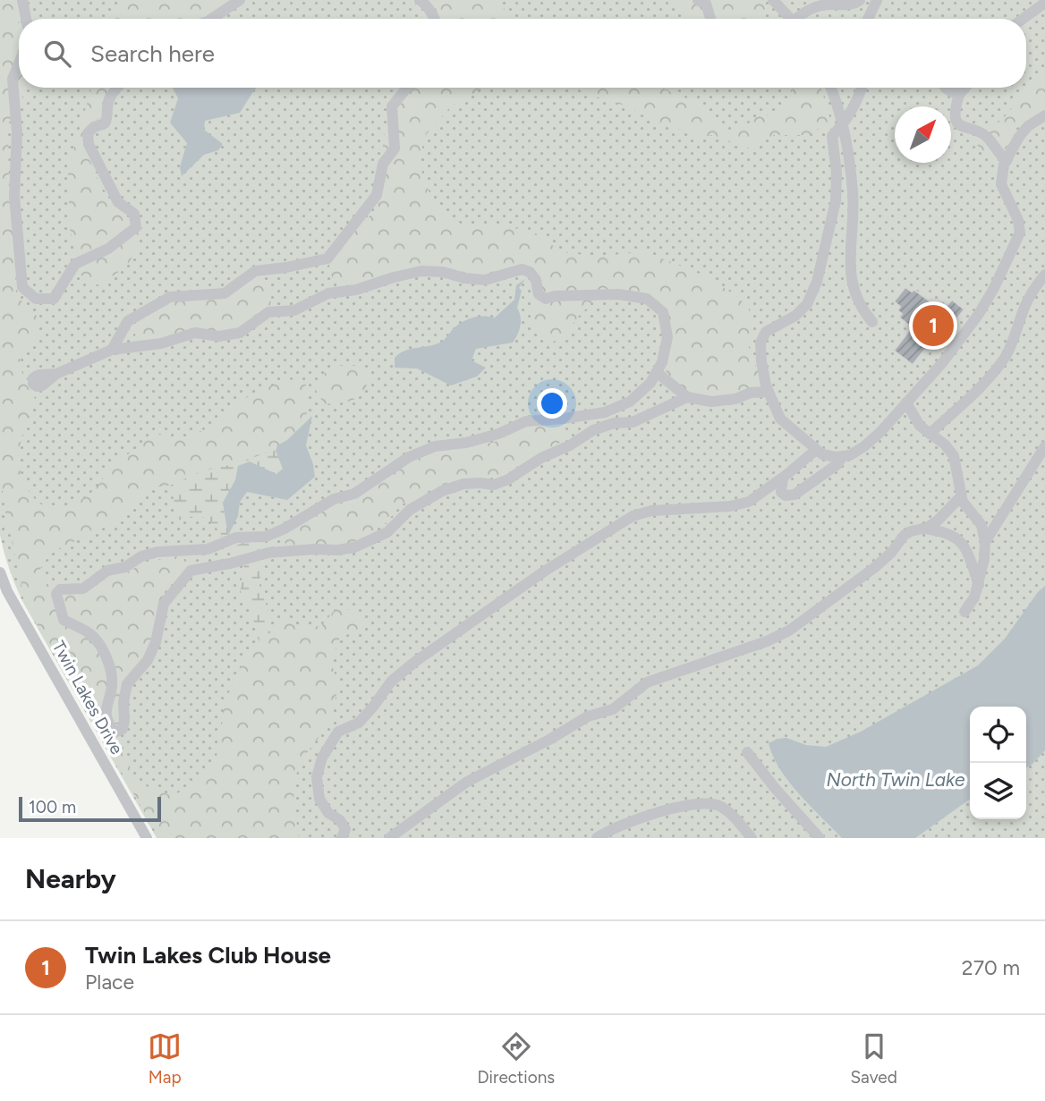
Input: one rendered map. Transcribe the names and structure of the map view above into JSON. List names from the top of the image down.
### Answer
{
  "streets": {
    "street": ["Twin Lakes Drive"]
  },
  "water": ["North Twin Lake"],
  "scale_bar": "100 m",
  "north": "top right",
  "page": {
    "search": "Search here",
    "pins": "1",
    "scale": "100 m",
    "heading": "Nearby",
    "list": [
      {
        "mark": "1",
        "name": "Twin Lakes Club House",
        "note": "Place",
        "value": "270 m"
      }
    ],
    "nav": ["Map", "Directions", "Saved"]
  }
}
